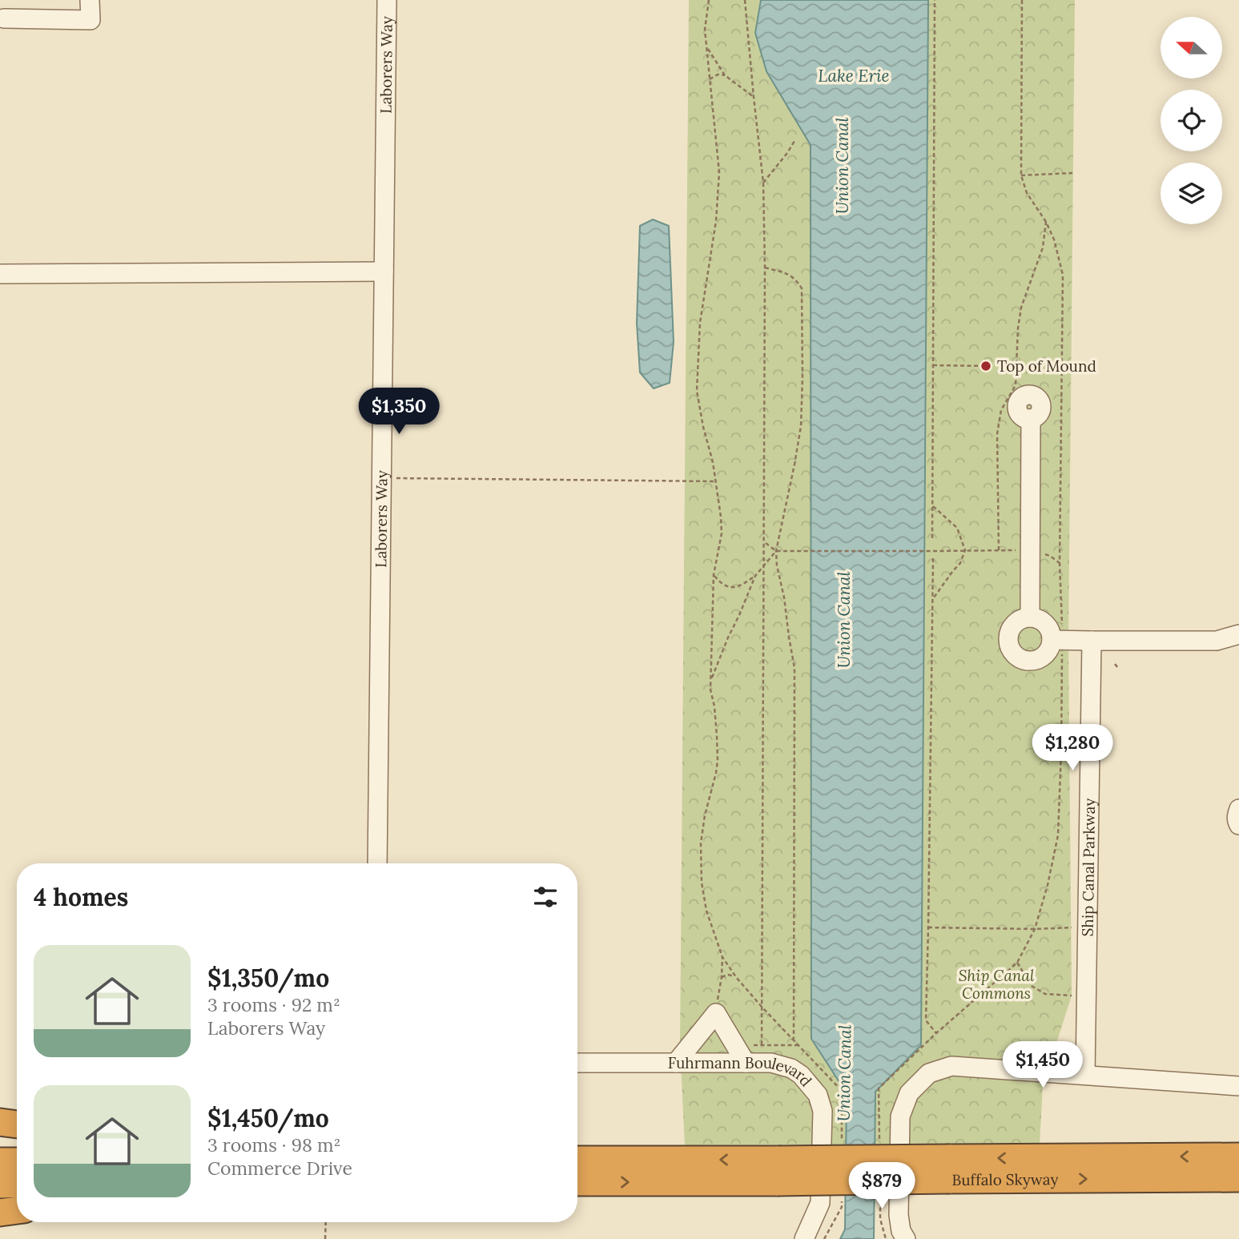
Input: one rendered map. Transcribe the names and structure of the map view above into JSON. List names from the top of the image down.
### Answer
{
  "streets": {
    "highway": ["Buffalo Skyway"],
    "street": ["Laborers Way", "Ship Canal Parkway", "Fuhrmann Boulevard"]
  },
  "water": ["Lake Erie", "Union Canal"],
  "parks": ["Ship Canal Commons"],
  "places": ["Top of Mound"],
  "north": "left",
  "page": {
    "price": [
      "$1,350",
      "$1,280",
      "$1,450",
      "$879"
    ],
    "heading": "4 homes",
    "list": [
      {
        "name": "$1,350/mo",
        "note": "3 rooms · 92 m² · Laborers Way"
      },
      {
        "name": "$1,450/mo",
        "note": "3 rooms · 98 m² · Commerce Drive"
      }
    ]
  }
}
